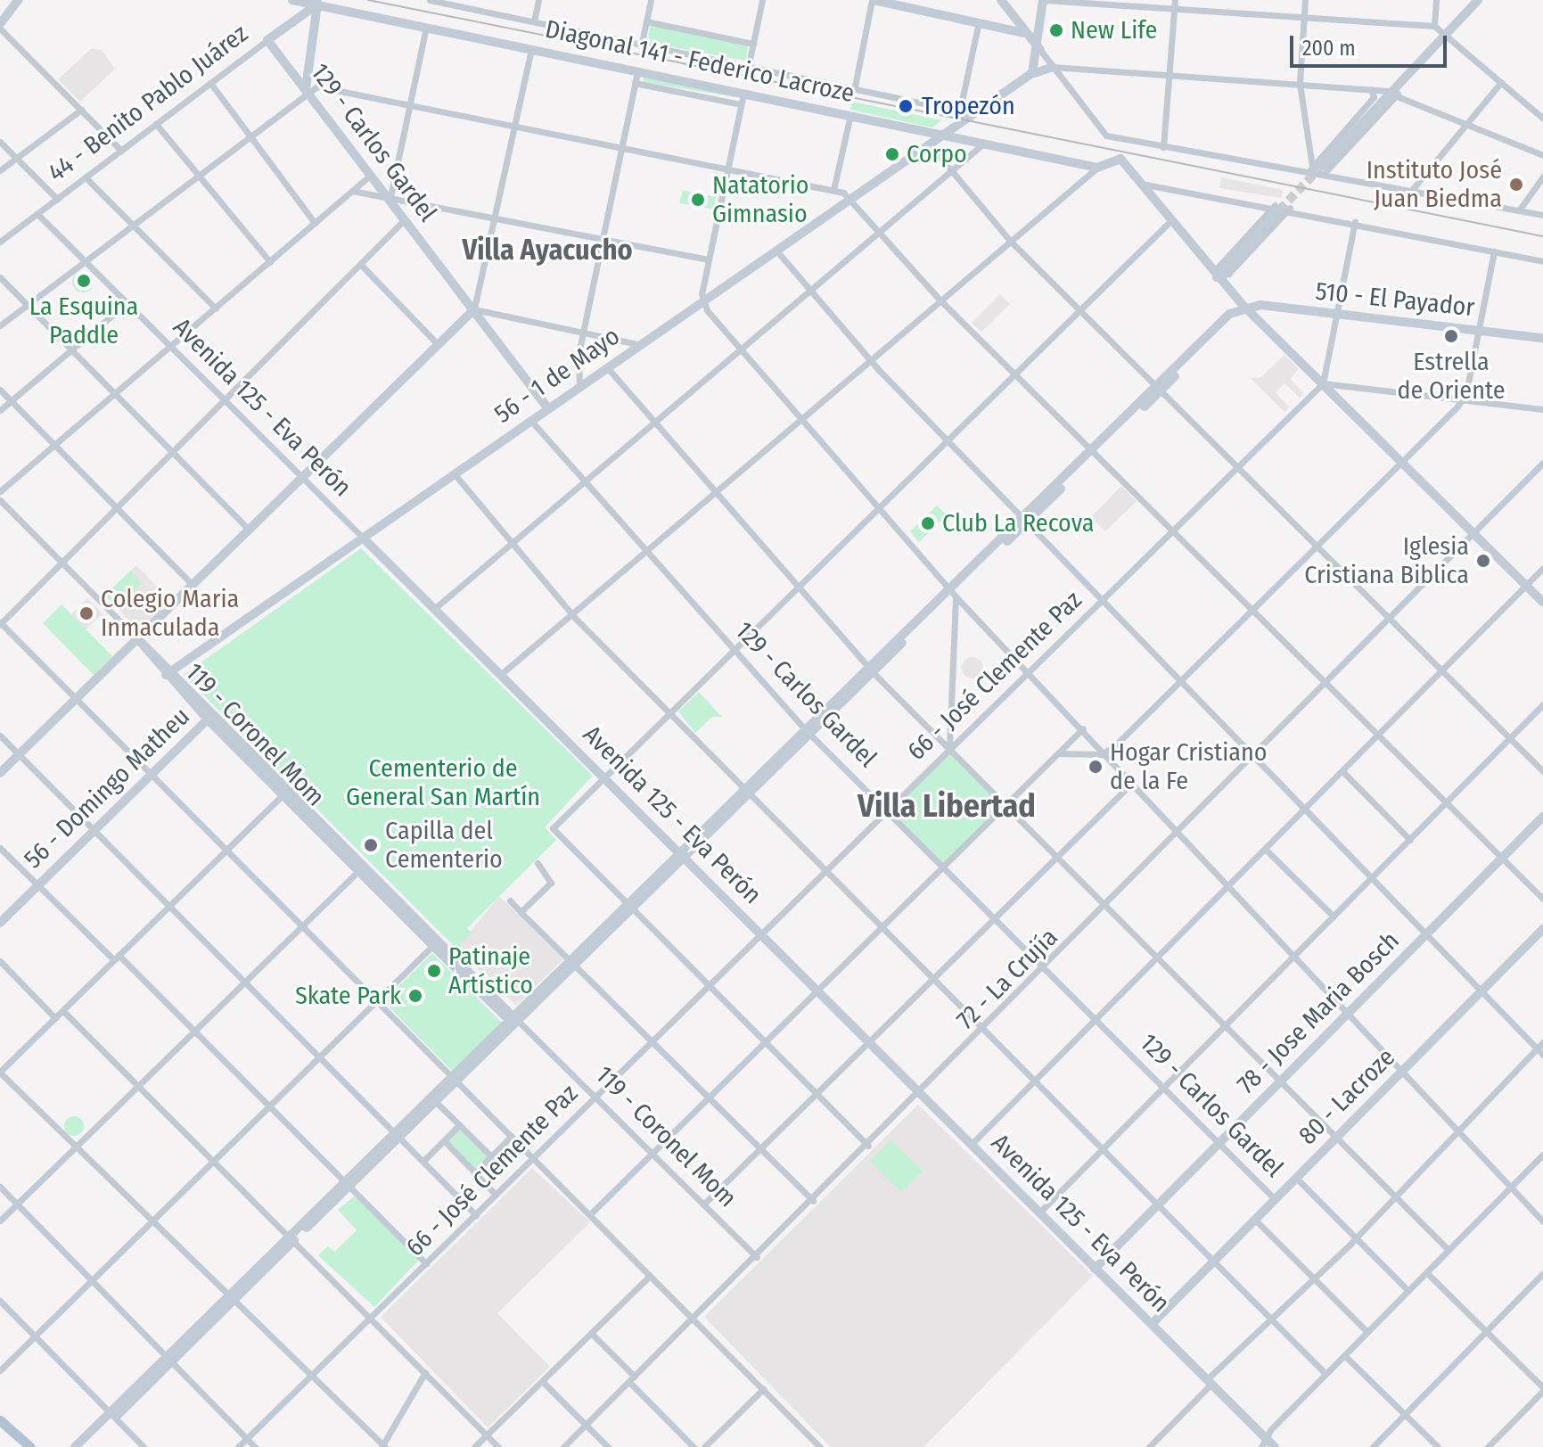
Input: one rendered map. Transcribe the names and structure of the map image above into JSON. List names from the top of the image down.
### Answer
{
  "streets": {
    "street": [
      "Diagonal 141 - Federico Lacroze",
      "44 - Benito Pablo Juárez",
      "129 - Carlos Gardel",
      "510 - El Payador",
      "56 - 1 de Mayo",
      "Avenida 125 - Eva Perón",
      "66 - José Clemente Paz",
      "119 - Coronel Mom",
      "56 - Domingo Matheu",
      "72 - La Crujía",
      "78 - Jose Maria Bosch",
      "80 - Lacroze"
    ]
  },
  "crossings": [
    ["Diagonal 141 - Federico Lacroze", "44 - Benito Pablo Juárez"],
    ["Diagonal 141 - Federico Lacroze", "56 - 1 de Mayo"],
    ["44 - Benito Pablo Juárez", "129 - Carlos Gardel"],
    ["44 - Benito Pablo Juárez", "Avenida 125 - Eva Perón"],
    ["129 - Carlos Gardel", "56 - 1 de Mayo"],
    ["129 - Carlos Gardel", "66 - José Clemente Paz"],
    ["129 - Carlos Gardel", "72 - La Crujía"],
    ["129 - Carlos Gardel", "78 - Jose Maria Bosch"],
    ["129 - Carlos Gardel", "80 - Lacroze"],
    ["56 - 1 de Mayo", "Avenida 125 - Eva Perón"],
    ["56 - 1 de Mayo", "119 - Coronel Mom"],
    ["Avenida 125 - Eva Perón", "66 - José Clemente Paz"],
    ["Avenida 125 - Eva Perón", "72 - La Crujía"],
    ["Avenida 125 - Eva Perón", "78 - Jose Maria Bosch"],
    ["Avenida 125 - Eva Perón", "80 - Lacroze"],
    ["66 - José Clemente Paz", "119 - Coronel Mom"],
    ["119 - Coronel Mom", "56 - Domingo Matheu"],
    ["119 - Coronel Mom", "72 - La Crujía"]
  ],
  "districts": ["Villa Ayacucho", "Villa Libertad"],
  "parks": ["Cementerio de General San Martín"],
  "places": [
    "New Life",
    "Tropezón",
    "Corpo",
    "Instituto José Juan Biedma",
    "Natatorio Gimnasio",
    "La Esquina Paddle",
    "Estrella de Oriente",
    "Club La Recova",
    "Iglesia Cristiana Biblica",
    "Colegio Maria Inmaculada",
    "Hogar Cristiano de la Fe",
    "Capilla del Cementerio",
    "Patinaje Artístico",
    "Skate Park"
  ],
  "scale_bar": "200 m"
}
